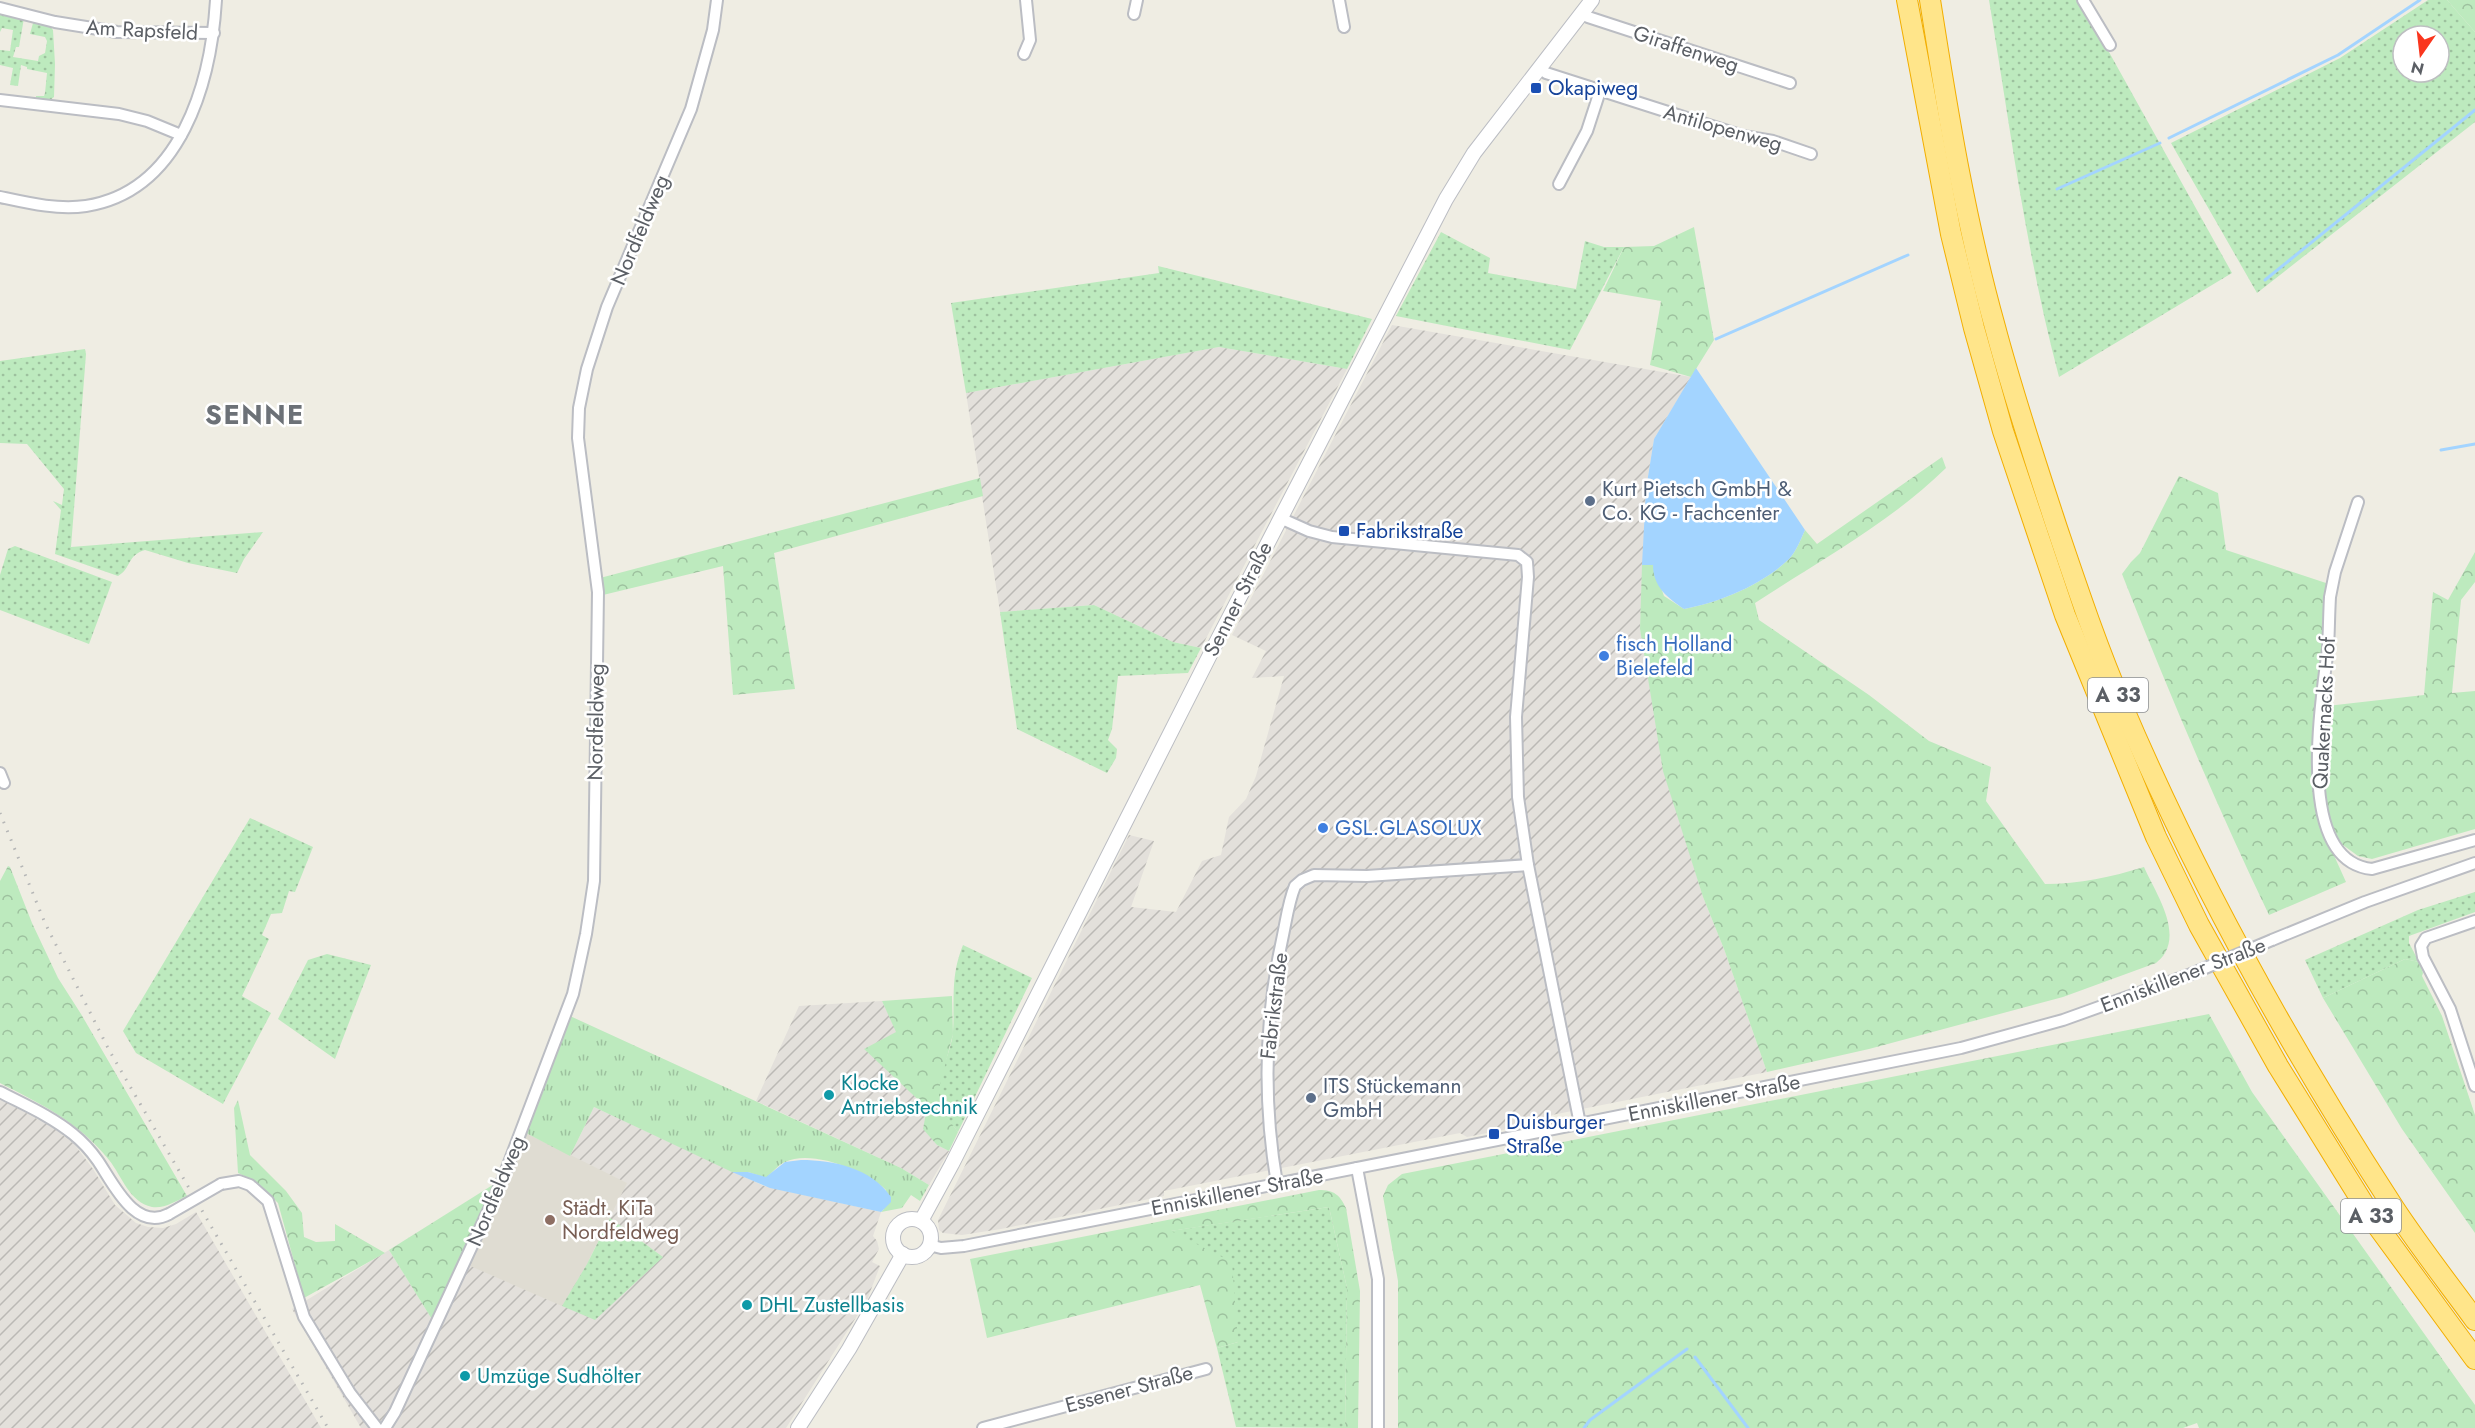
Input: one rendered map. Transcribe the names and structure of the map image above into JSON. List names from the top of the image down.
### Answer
{
  "streets": {
    "highway": ["A 33"],
    "street": [
      "Am Rapsfeld",
      "Giraffenweg",
      "Antilopenweg",
      "Nordfeldweg",
      "Senner Straße",
      "Quakernacks Hof",
      "Enniskillener Straße",
      "Fabrikstraße",
      "Essener Straße"
    ]
  },
  "crossings": [
    ["Giraffenweg", "Senner Straße"],
    ["Antilopenweg", "Senner Straße"],
    ["Senner Straße", "Enniskillener Straße"],
    ["Enniskillener Straße", "Fabrikstraße"]
  ],
  "districts": ["SENNE"],
  "places": {
    "transit": ["Okapiweg", "Fabrikstraße", "Duisburger Straße"],
    "other": [
      "Kurt Pietsch GmbH & Co. KG - Fachcenter",
      "fisch Holland Bielefeld",
      "GSL.GLASOLUX",
      "Klocke Antriebstechnik",
      "ITS Stückemann GmbH",
      "Städt. KiTa Nordfeldweg",
      "DHL Zustellbasis",
      "Umzüge Sudhölter"
    ]
  },
  "north": "bottom"
}
